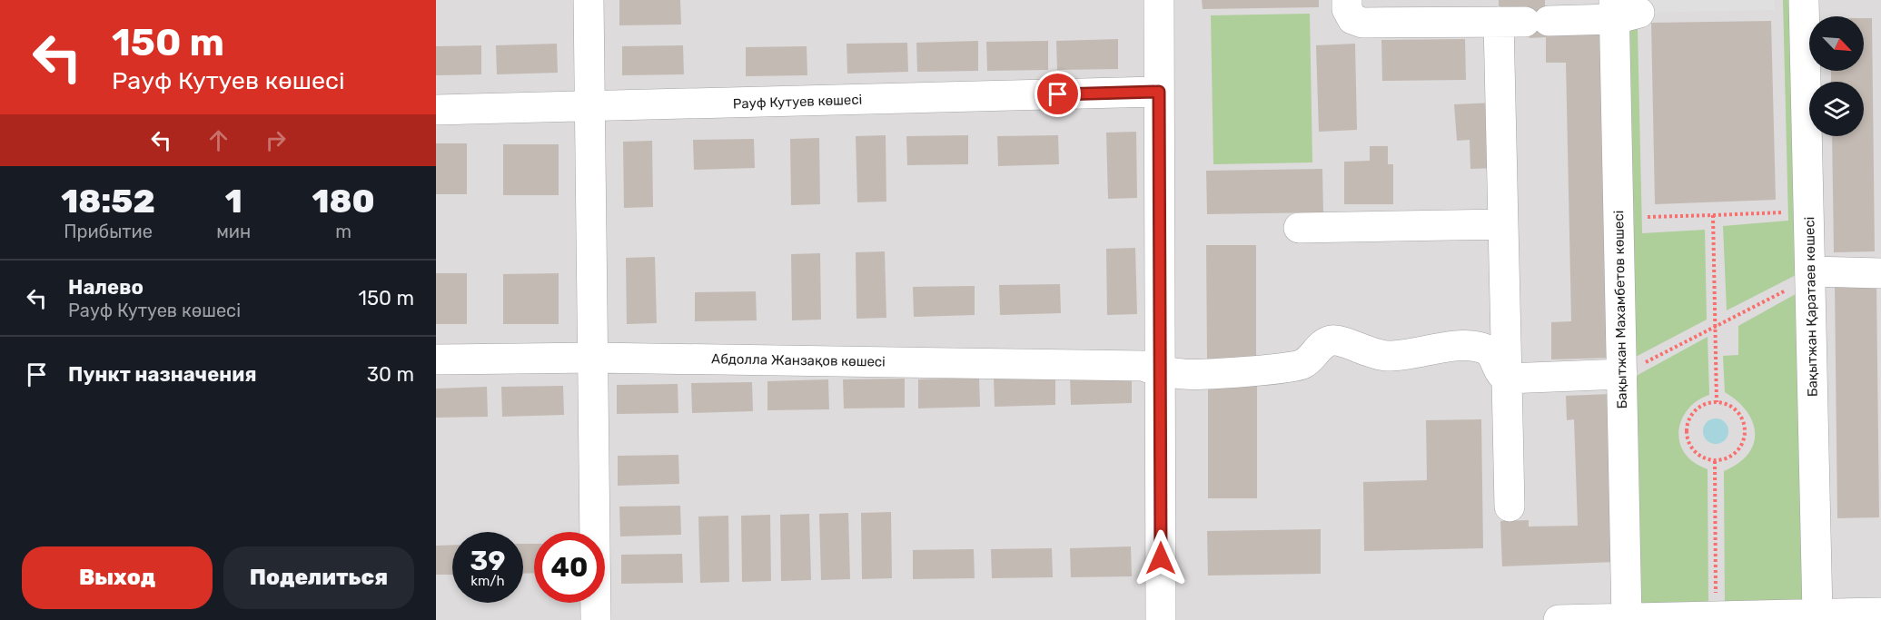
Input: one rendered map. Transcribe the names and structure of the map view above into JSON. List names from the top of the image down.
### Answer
{
  "streets": {
    "street": [
      "Рауф Кутуев көшесі",
      "Бақытжан Қаратаев көшесі",
      "Бақытжан Махамбетов көшесі",
      "Абдолла Жанзақов көшесі"
    ]
  },
  "north": "bottom right",
  "page": {
    "turn": ["150 m", "Рауф Кутуев көшесі"],
    "eta": [
      "18:52",
      "Прибытие",
      "1",
      "мин",
      "180",
      "m"
    ],
    "list": [
      {
        "name": "Налево",
        "note": "Рауф Кутуев көшесі",
        "value": "150 m"
      },
      {
        "name": "Пункт назначения",
        "value": "30 m"
      }
    ],
    "speed": "39 km/h",
    "limit": "40",
    "buttons": ["Выход", "Поделиться"]
  }
}
